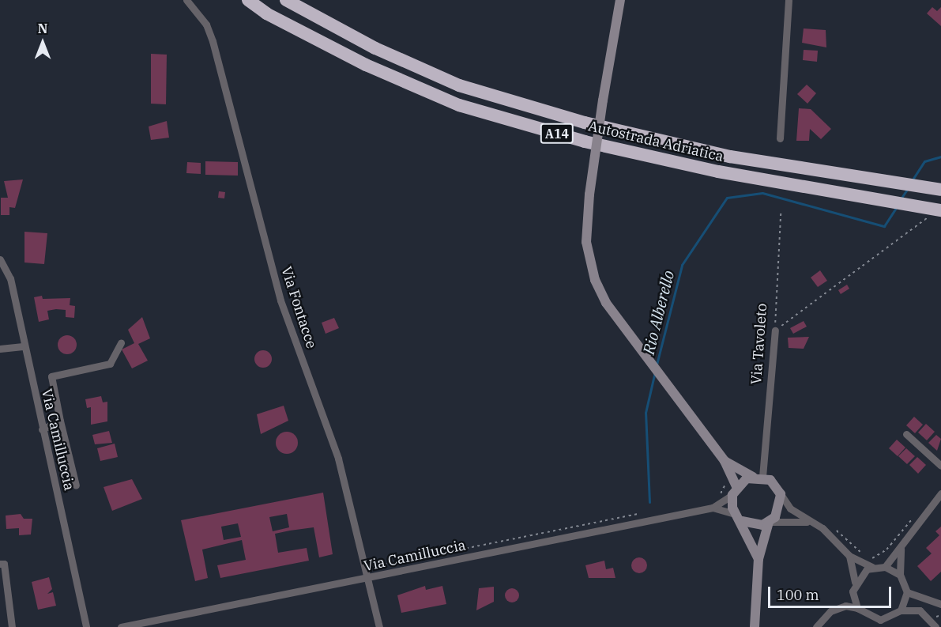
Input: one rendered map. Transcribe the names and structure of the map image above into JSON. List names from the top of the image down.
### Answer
{
  "streets": {
    "highway": ["A14", "Autostrada Adriatica"],
    "street": ["Via Fontacce", "Via Tavoleto", "Via Camilluccia"]
  },
  "crossings": [
    ["Via Fontacce", "Via Camilluccia"],
    ["Via Tavoleto", "Via Camilluccia"]
  ],
  "water": ["Rio Alberello"],
  "scale_bar": "100 m",
  "north": "top"
}
